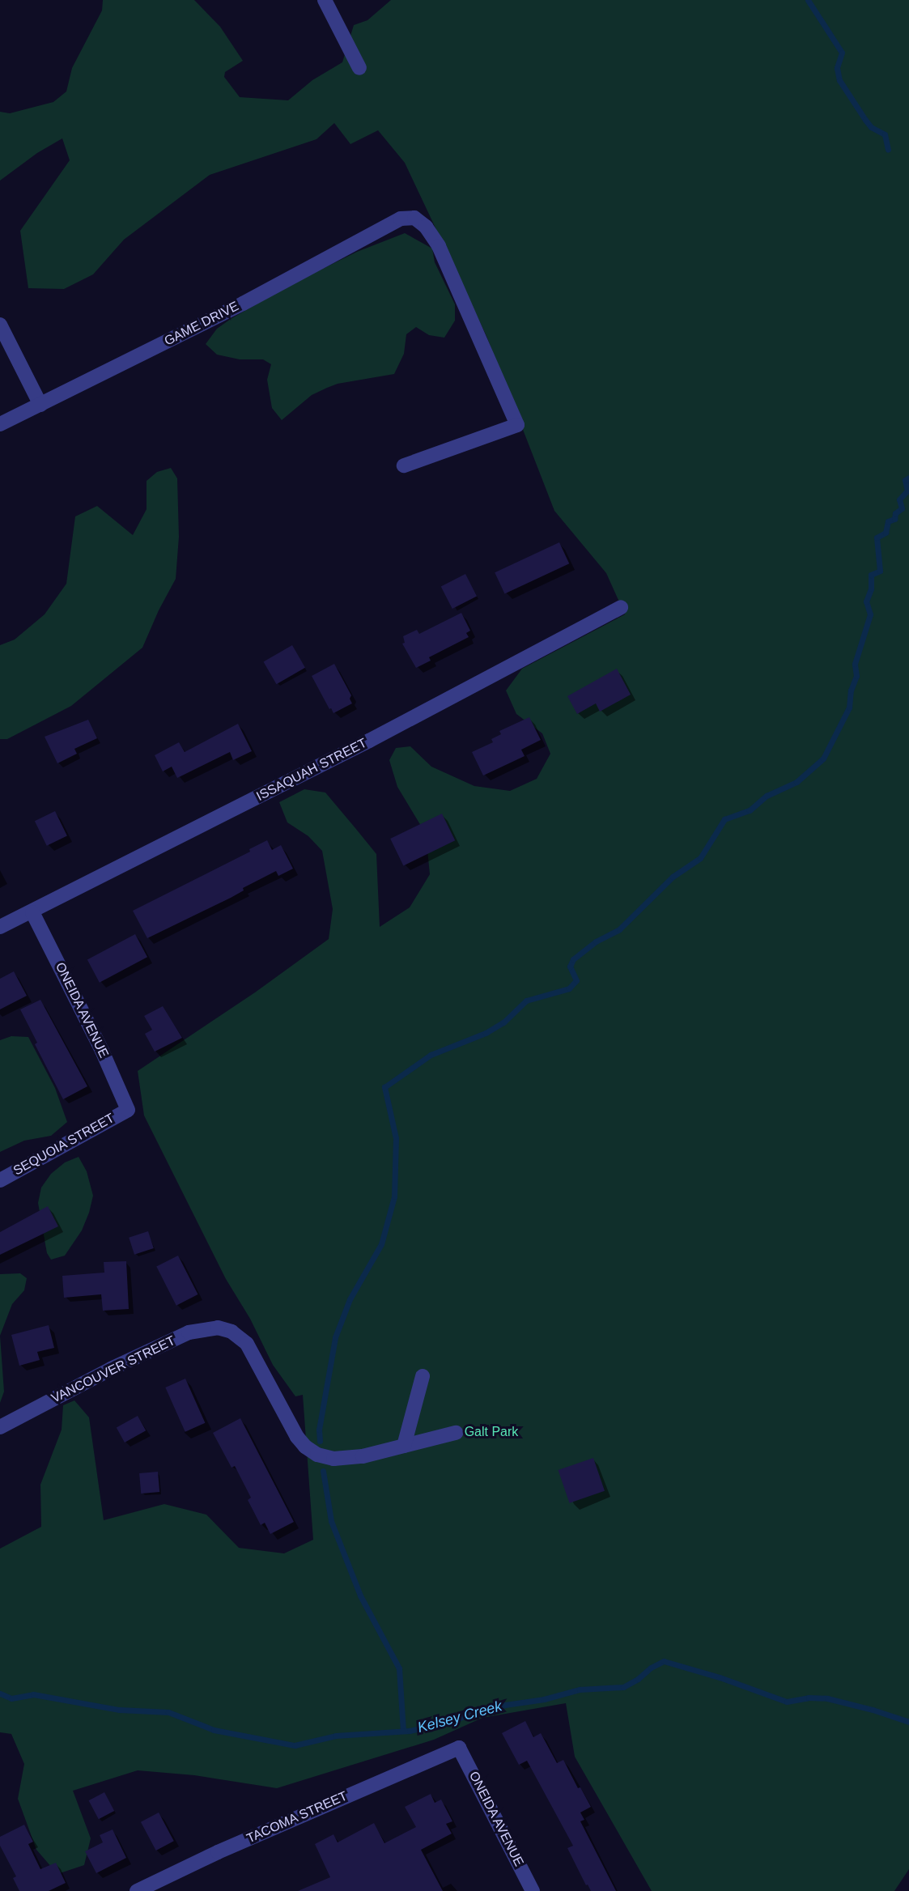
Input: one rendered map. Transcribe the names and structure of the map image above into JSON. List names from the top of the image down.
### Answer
{
  "streets": {
    "street": [
      "GAME DRIVE",
      "ISSAQUAH STREET",
      "ONEIDA AVENUE",
      "SEQUOIA STREET",
      "VANCOUVER STREET",
      "TACOMA STREET"
    ]
  },
  "crossings": [
    ["ISSAQUAH STREET", "ONEIDA AVENUE"],
    ["ONEIDA AVENUE", "SEQUOIA STREET"],
    ["ONEIDA AVENUE", "TACOMA STREET"]
  ],
  "water": ["Kelsey Creek"],
  "parks": ["Galt Park"]
}
